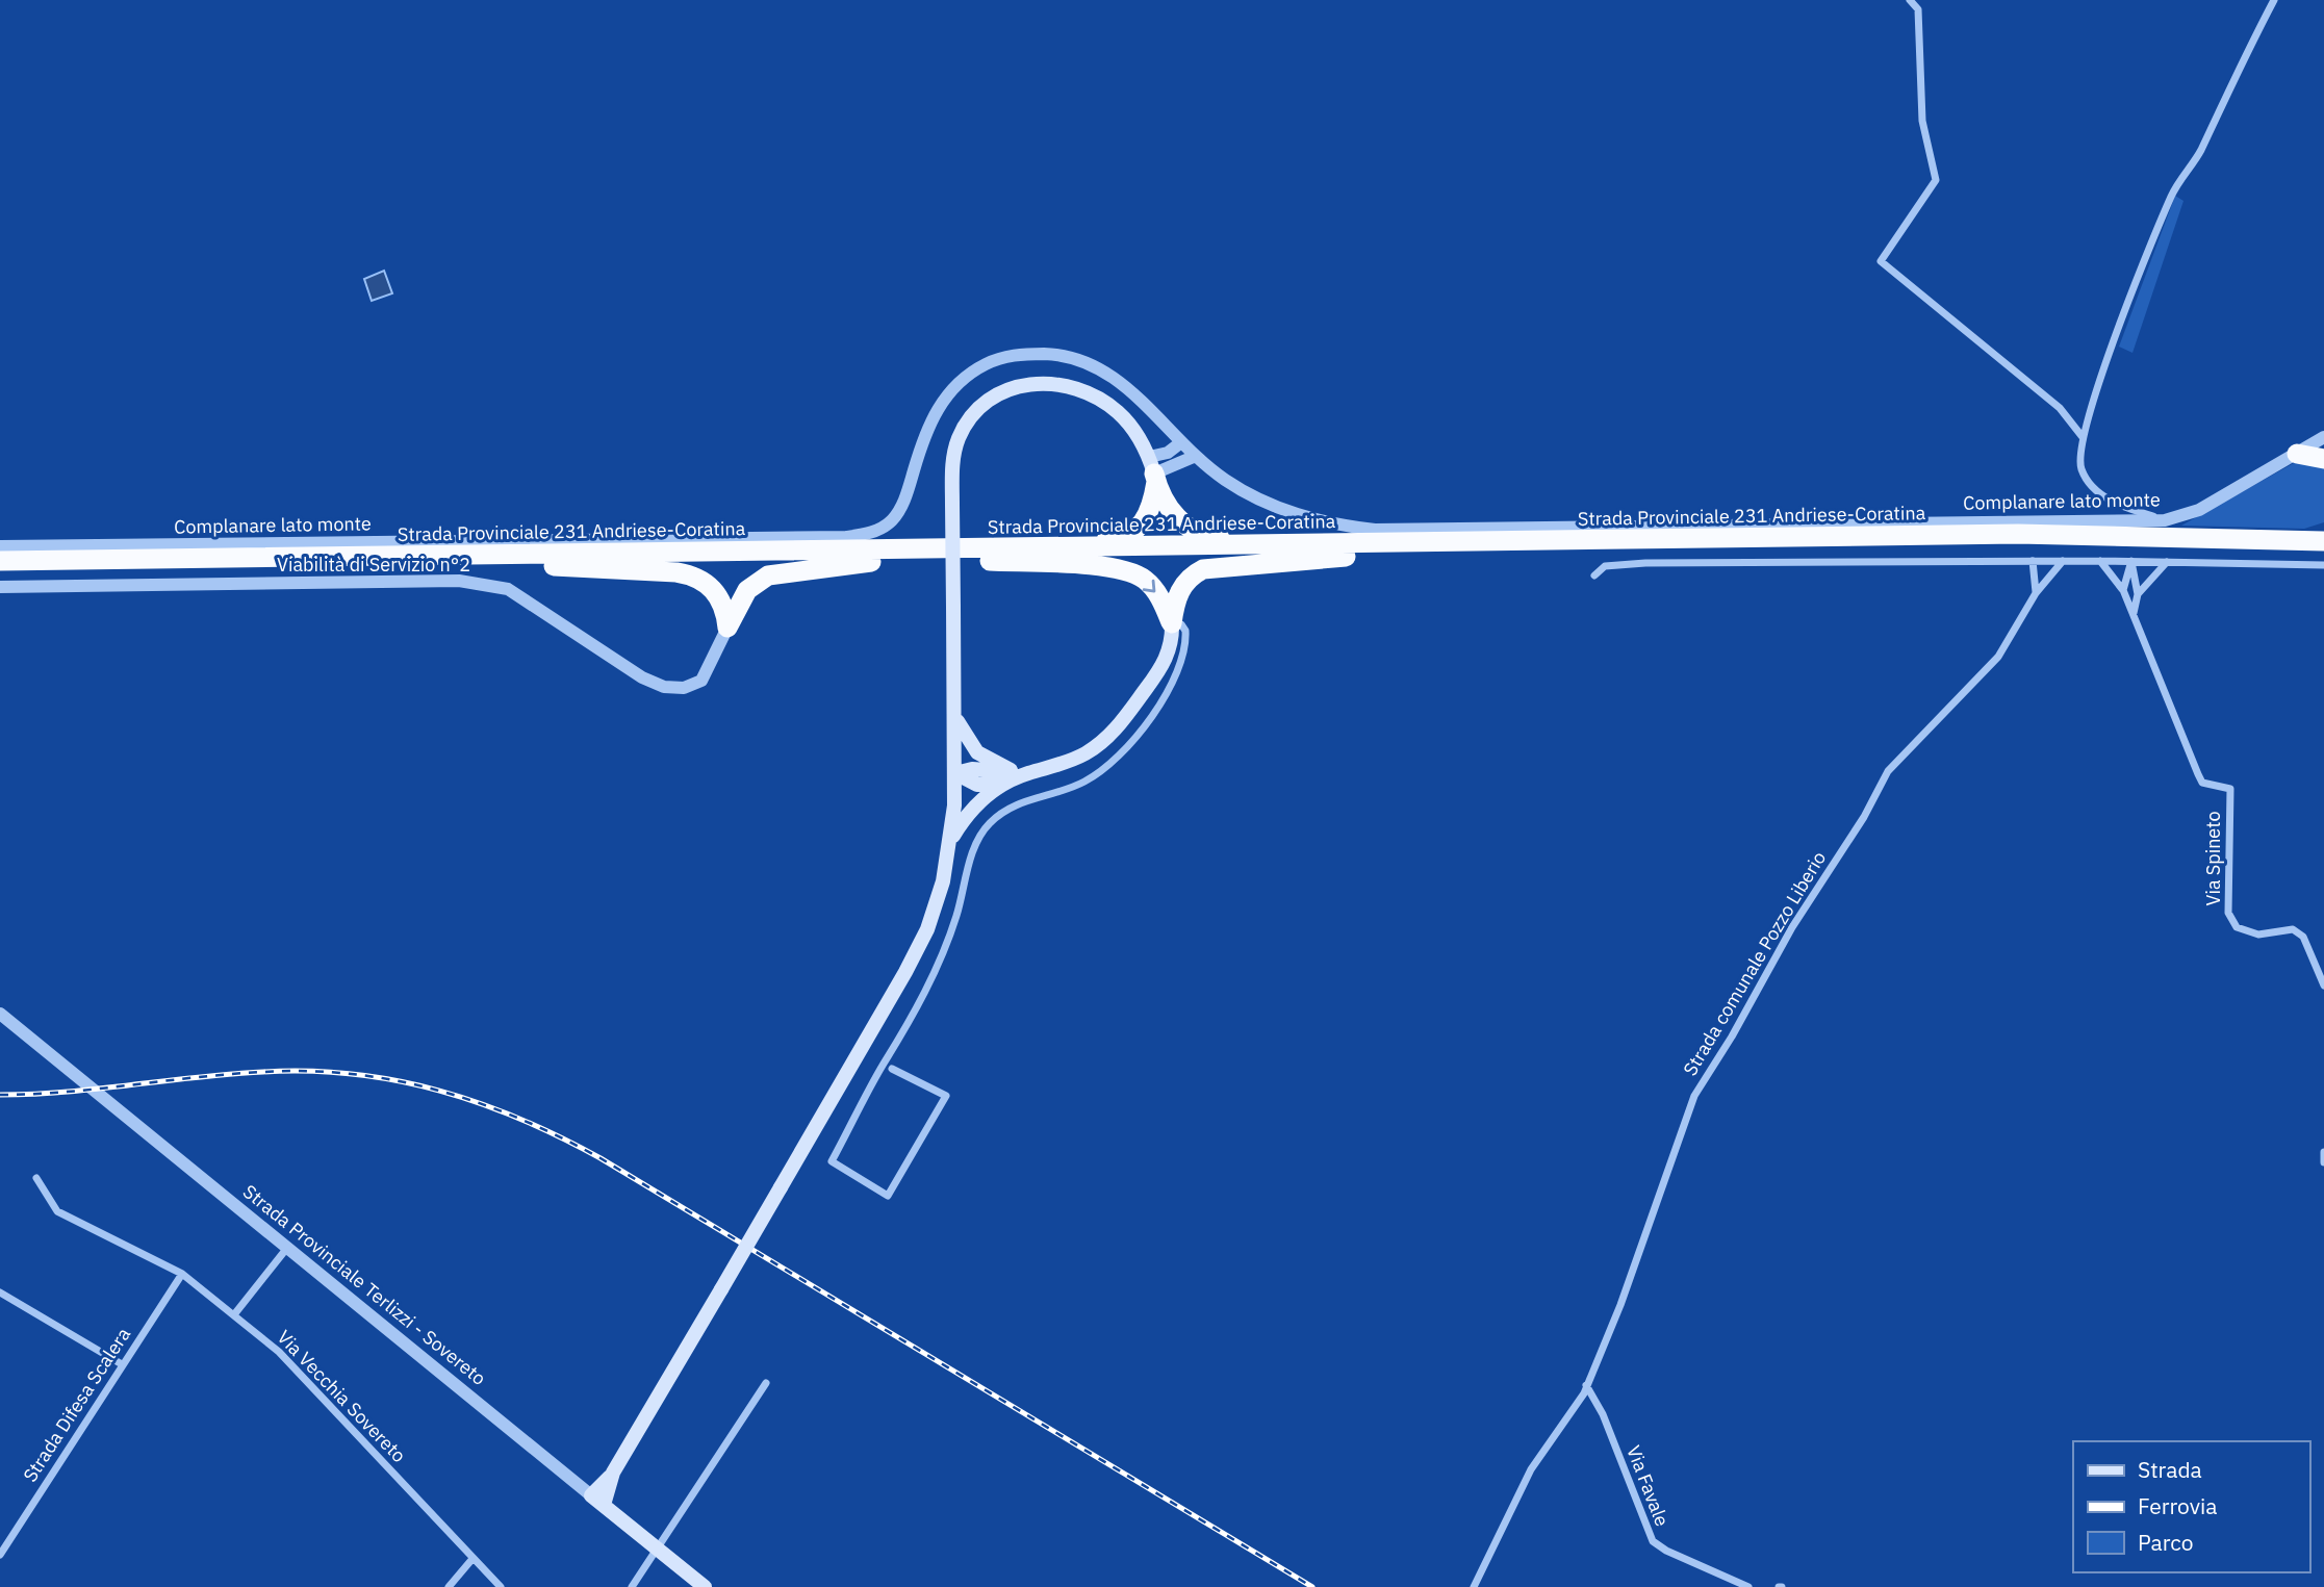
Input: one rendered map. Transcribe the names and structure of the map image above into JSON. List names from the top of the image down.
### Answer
{
  "streets": {
    "highway": ["Strada Provinciale 231 Andriese-Coratina"],
    "main road": ["Strada Provinciale Terlizzi - Sovereto"],
    "street": [
      "Complanare lato monte",
      "Viabilità di Servizio n°2",
      "Via Spineto",
      "Strada comunale Pozzo Liberio",
      "Via Vecchia Sovereto",
      "Strada Difesa Scalera",
      "Via Favale"
    ]
  },
  "crossings": [
    ["Strada comunale Pozzo Liberio", "Via Favale"],
    ["Via Vecchia Sovereto", "Strada Difesa Scalera"]
  ],
  "legend": ["Strada", "Ferrovia", "Parco"]
}
